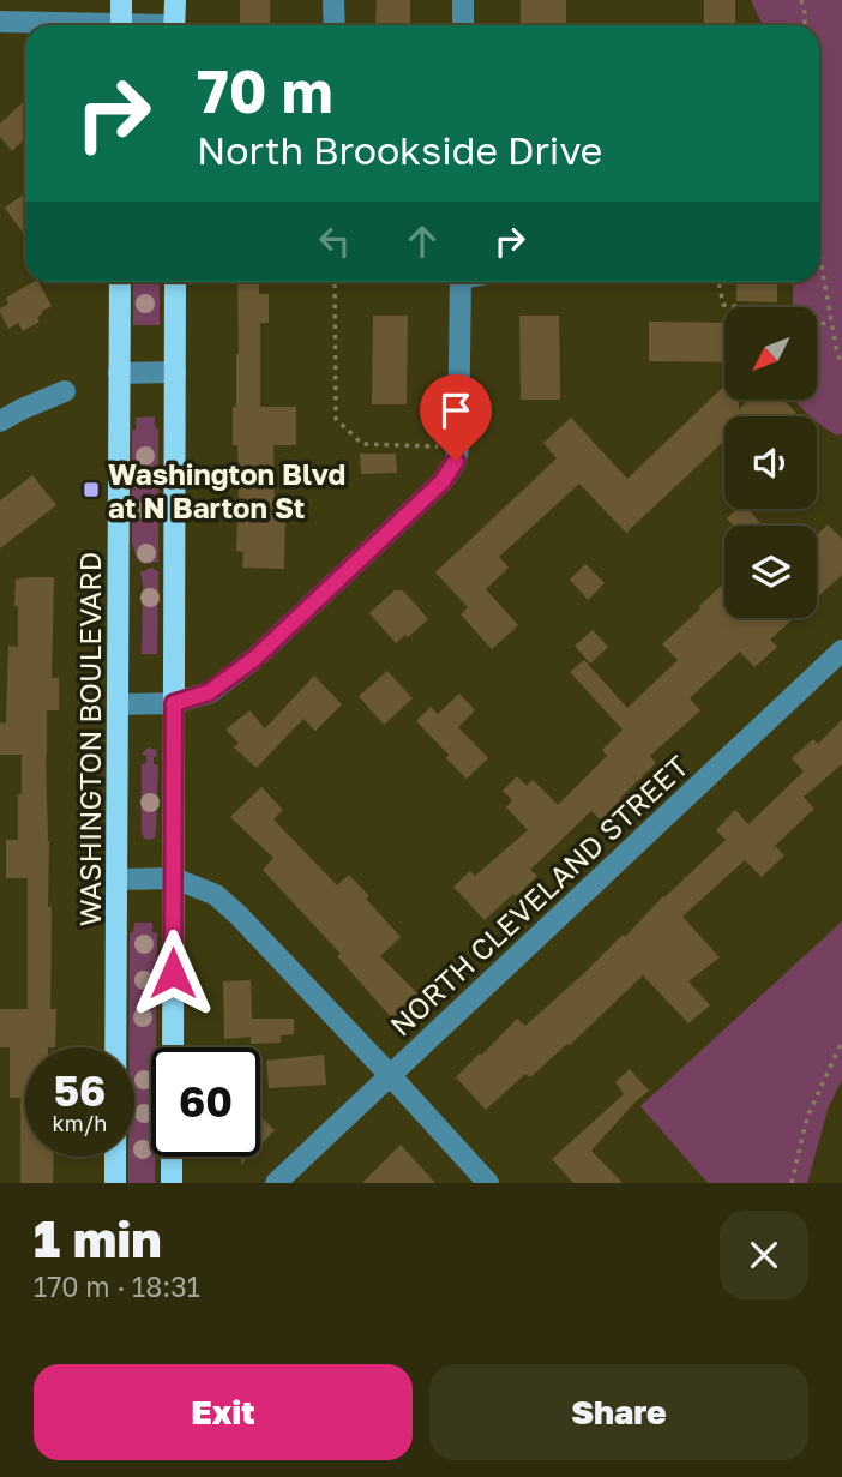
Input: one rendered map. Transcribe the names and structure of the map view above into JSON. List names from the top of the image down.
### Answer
{
  "streets": {
    "main road": ["WASHINGTON BOULEVARD"],
    "street": ["NORTH CLEVELAND STREET"]
  },
  "places": {
    "transit": ["Washington Blvd at N Barton St"]
  },
  "north": "bottom left",
  "page": {
    "turn": ["70 m", "North Brookside Drive"],
    "speed": "56 km/h",
    "limit": "60",
    "heading": ["1 min", "170 m · 18:31"],
    "buttons": ["Exit", "Share"]
  }
}
